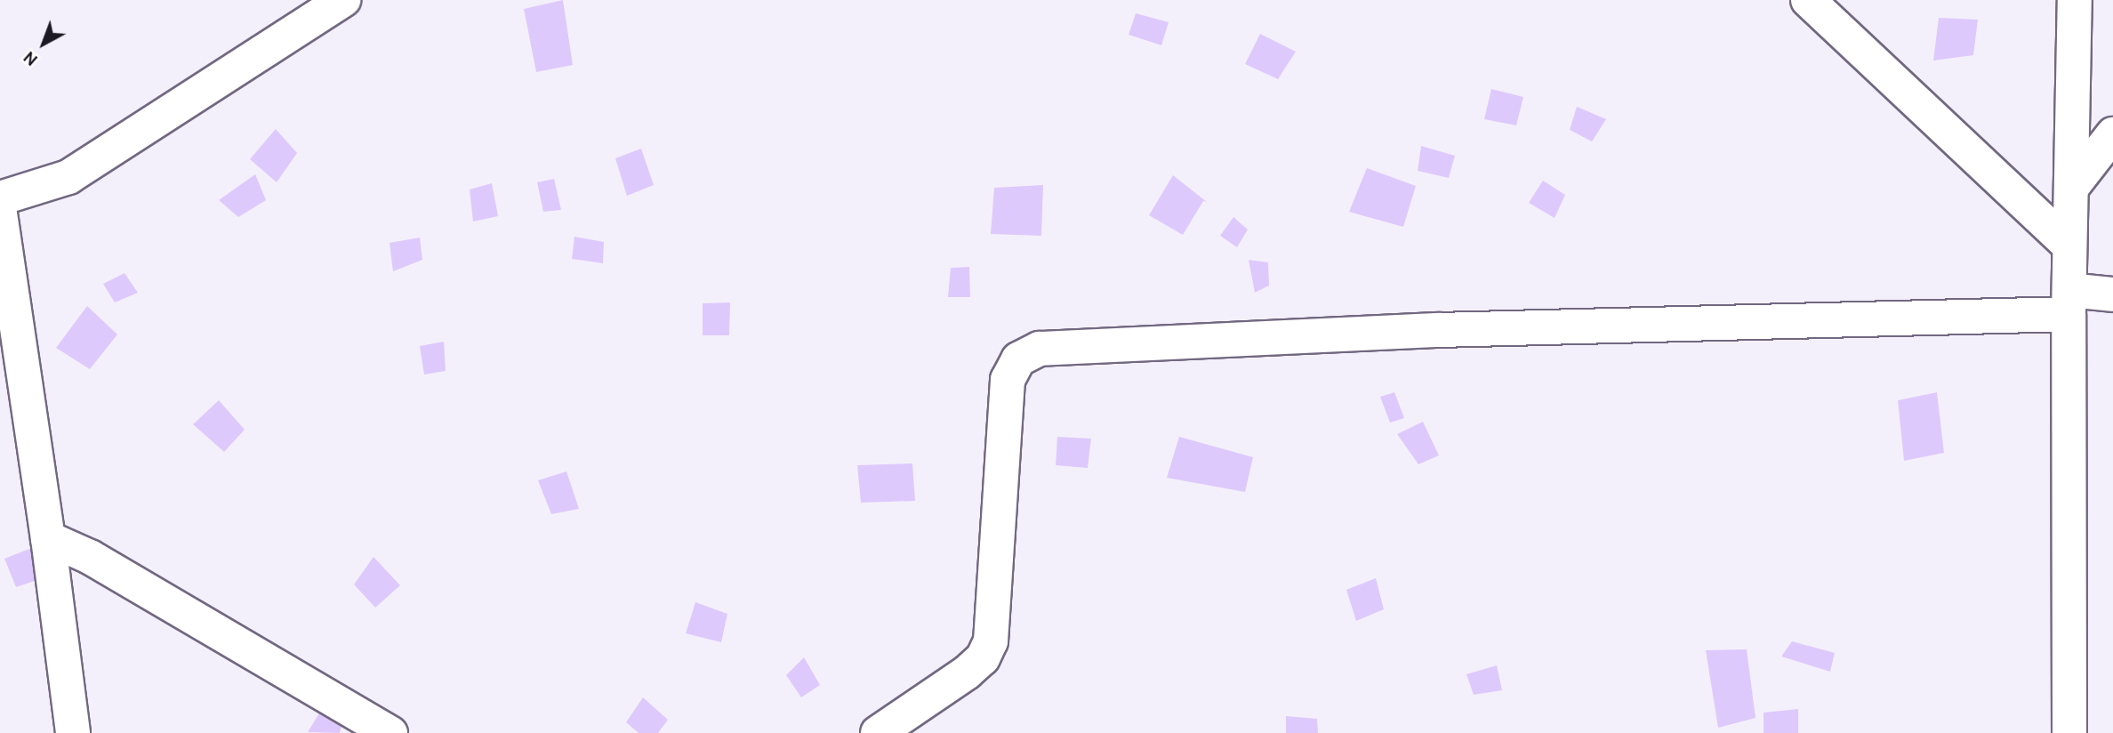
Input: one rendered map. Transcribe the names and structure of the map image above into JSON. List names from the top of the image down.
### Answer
{
  "north": "bottom left"
}
